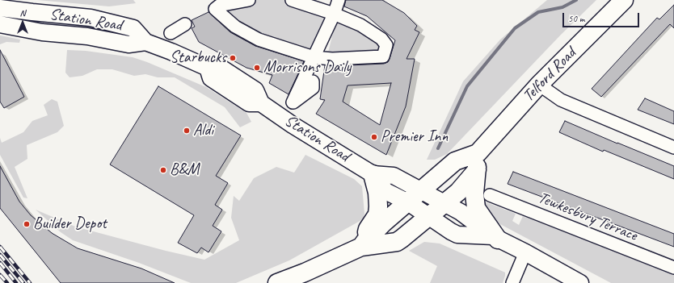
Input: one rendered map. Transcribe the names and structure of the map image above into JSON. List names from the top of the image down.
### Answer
{
  "streets": {
    "highway": ["Telford Road"],
    "main road": ["Station Road"],
    "street": ["Tewkesbury Terrace"]
  },
  "crossings": [
    ["Station Road", "Telford Road"]
  ],
  "places": [
    "Starbucks",
    "Morrisons Daily",
    "Aldi",
    "Premier Inn",
    "B&M",
    "Builder Depot"
  ],
  "scale_bar": "50 m",
  "north": "top"
}
